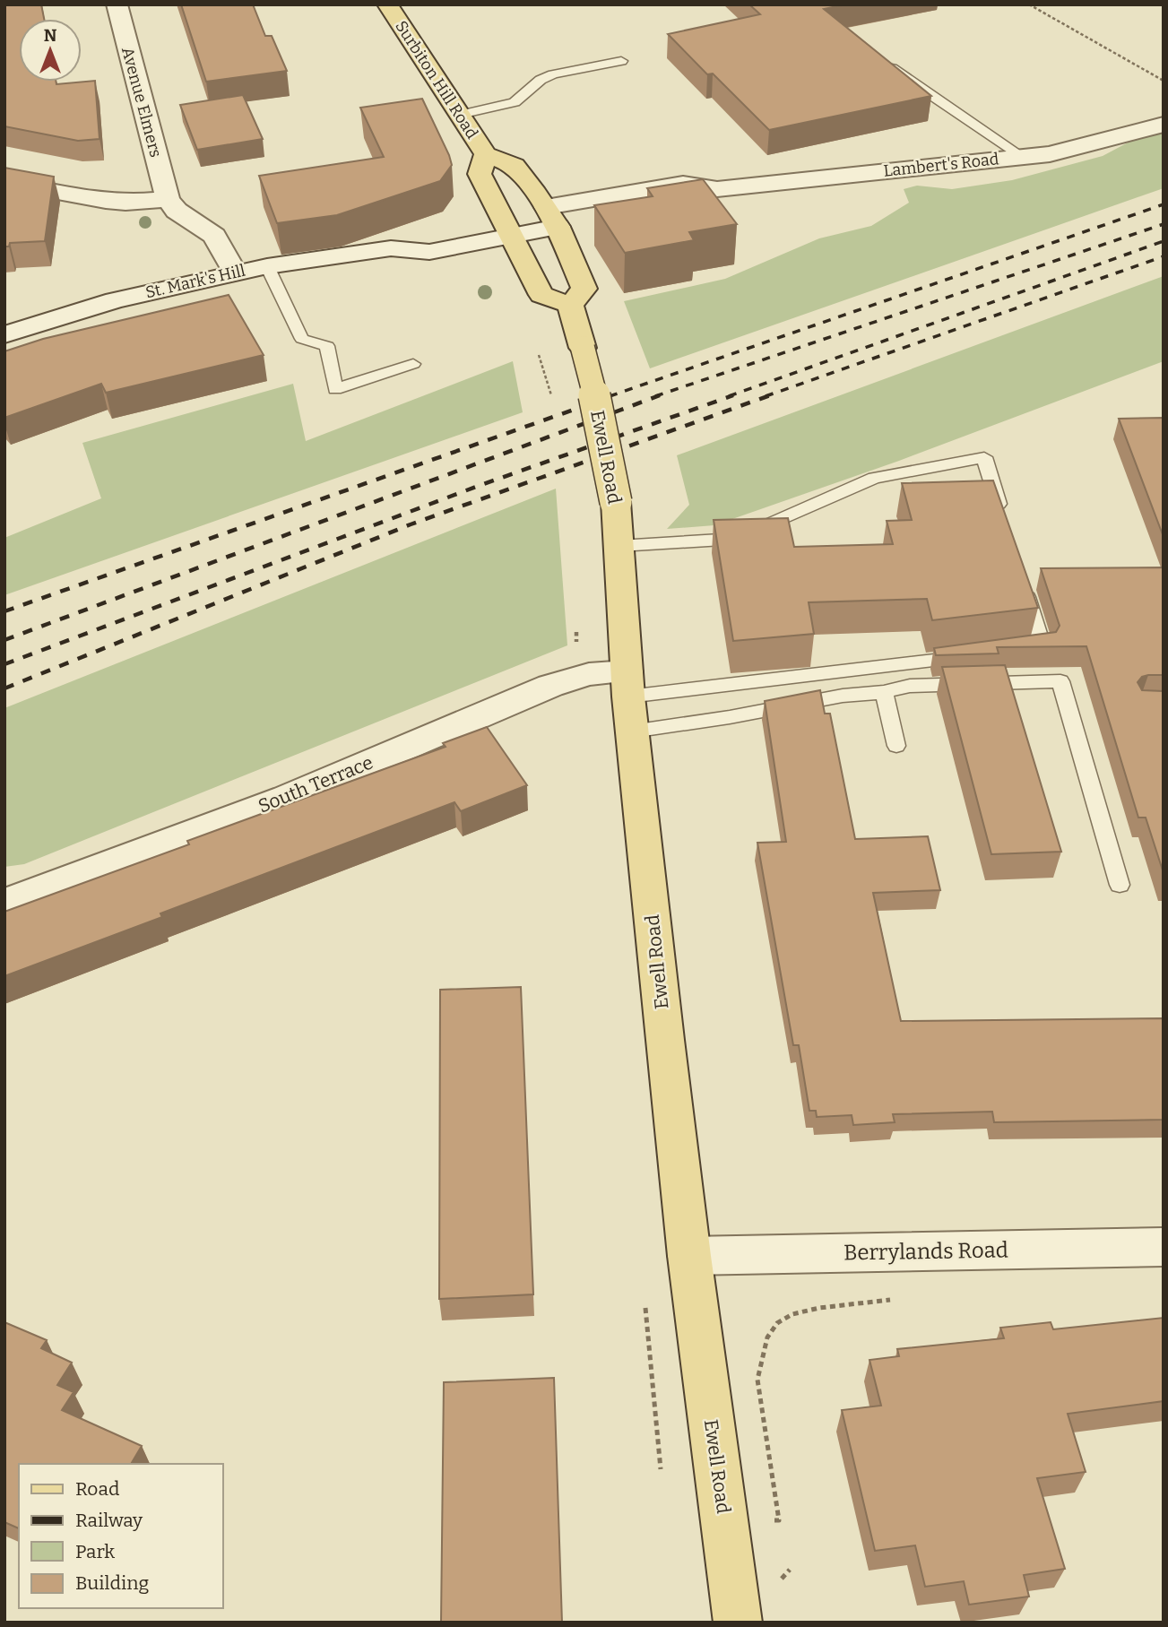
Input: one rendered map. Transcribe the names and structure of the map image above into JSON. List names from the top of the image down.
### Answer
{
  "streets": {
    "main road": ["Surbiton Hill Road", "Ewell Road"],
    "street": [
      "Avenue Elmers",
      "Lambert's Road",
      "St. Mark's Hill",
      "South Terrace",
      "Berrylands Road"
    ]
  },
  "crossings": [
    ["Surbiton Hill Road", "Lambert's Road"],
    ["Surbiton Hill Road", "St. Mark's Hill"],
    ["Lambert's Road", "St. Mark's Hill"],
    ["Ewell Road", "South Terrace"],
    ["Ewell Road", "Berrylands Road"]
  ],
  "legend": [
    "Road",
    "Railway",
    "Park",
    "Building"
  ],
  "north": "top"
}
